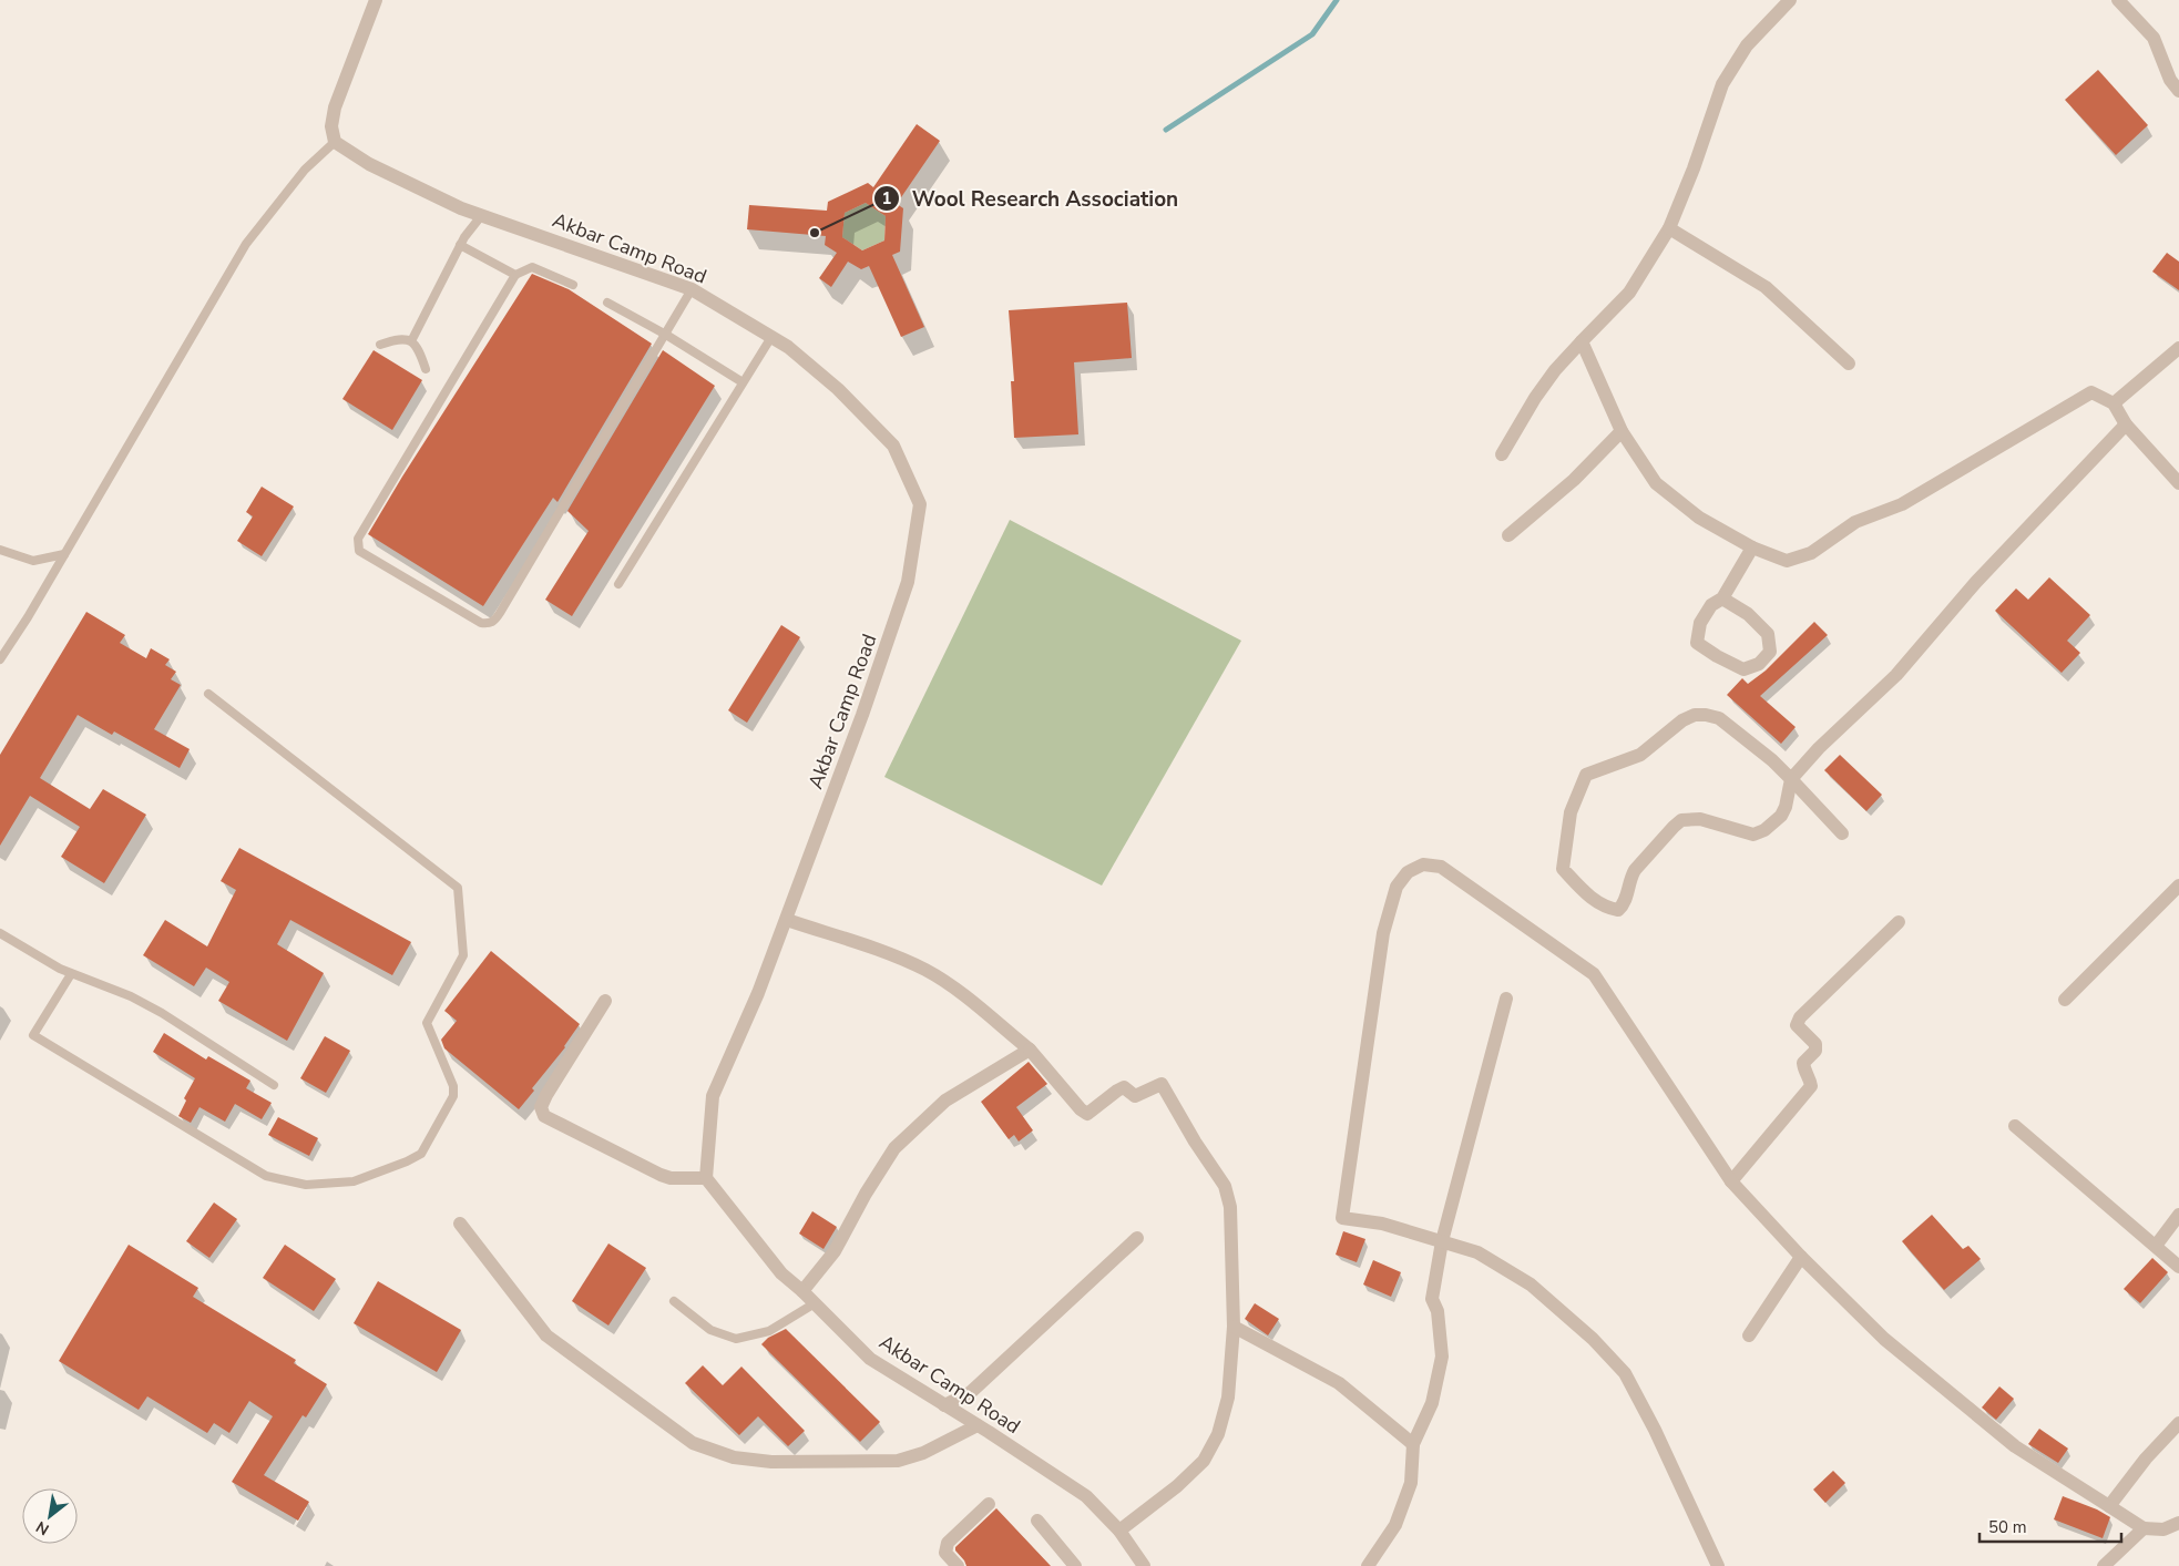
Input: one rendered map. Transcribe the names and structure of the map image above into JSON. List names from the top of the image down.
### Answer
{
  "streets": {
    "street": ["Akbar Camp Road"]
  },
  "places": ["Wool Research Association"],
  "scale_bar": "50 m",
  "north": "bottom left"
}
